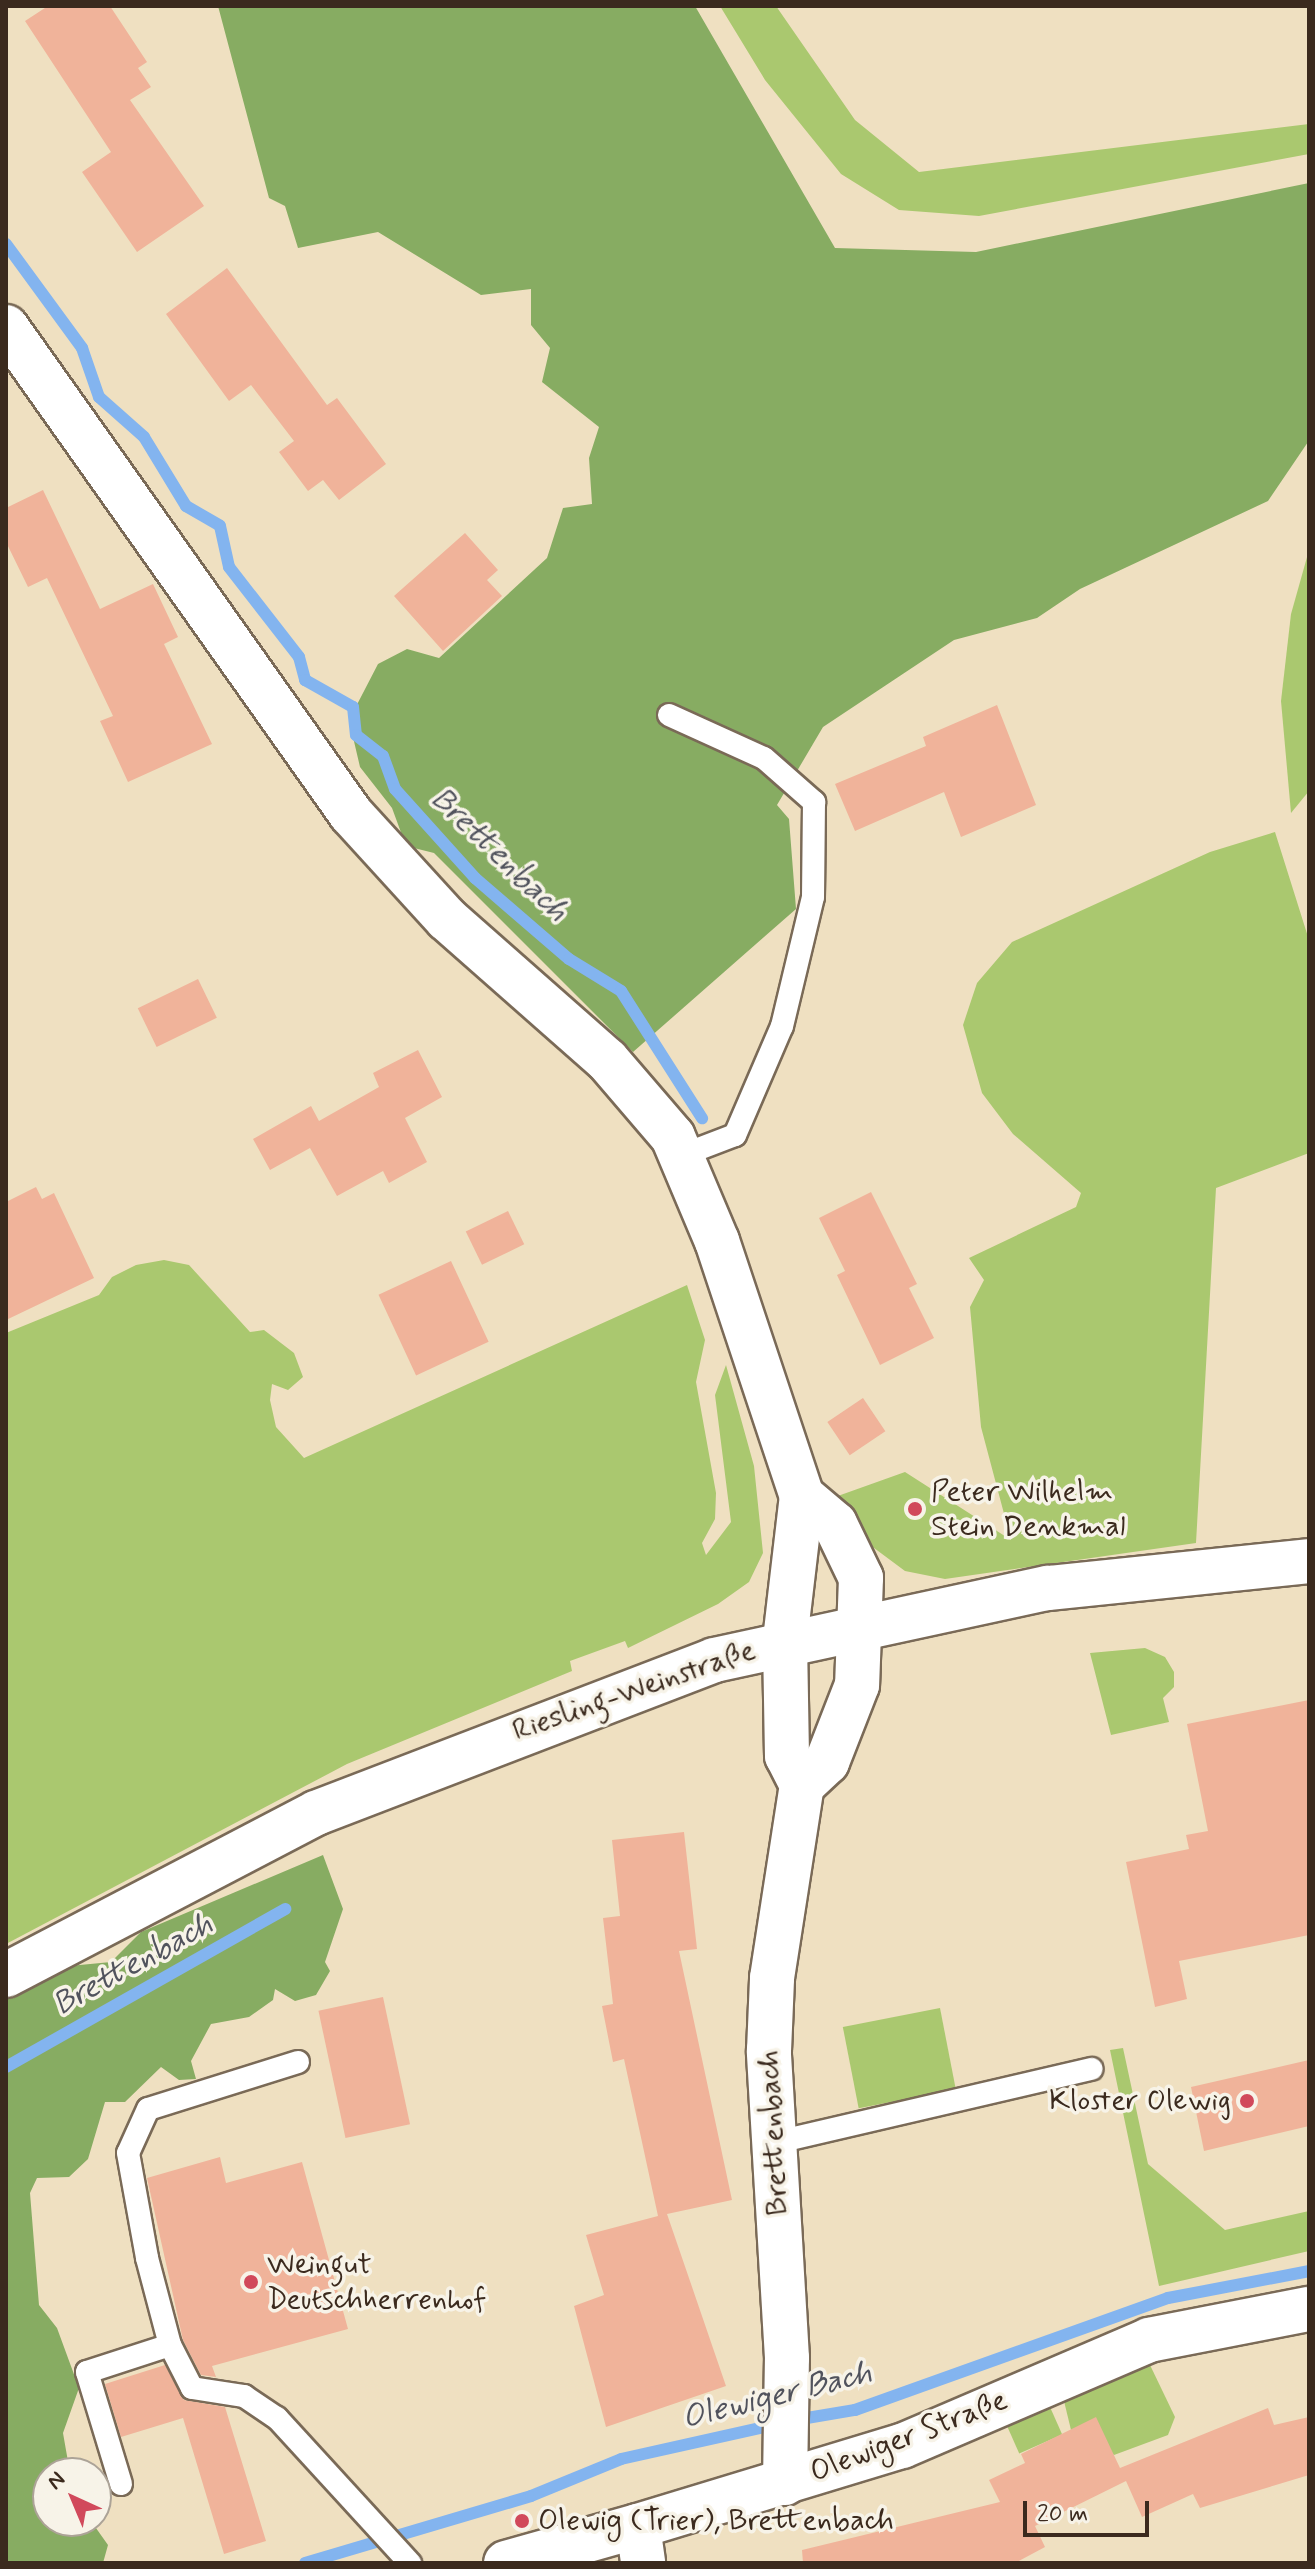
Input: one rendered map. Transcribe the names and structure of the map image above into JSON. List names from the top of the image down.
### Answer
{
  "streets": {
    "street": ["Riesling-Weinstraße", "Brettenbach", "Olewiger Straße"]
  },
  "crossings": [
    ["Brettenbach", "Olewiger Straße"]
  ],
  "water": ["Brettenbach", "Olewiger Bach"],
  "places": [
    "Peter Wilhelm Stein Denkmal",
    "Kloster Olewig",
    "Weingut Deutschherrenhof",
    "Olewig (Trier), Brettenbach"
  ],
  "scale_bar": "20 m",
  "north": "top left"
}
